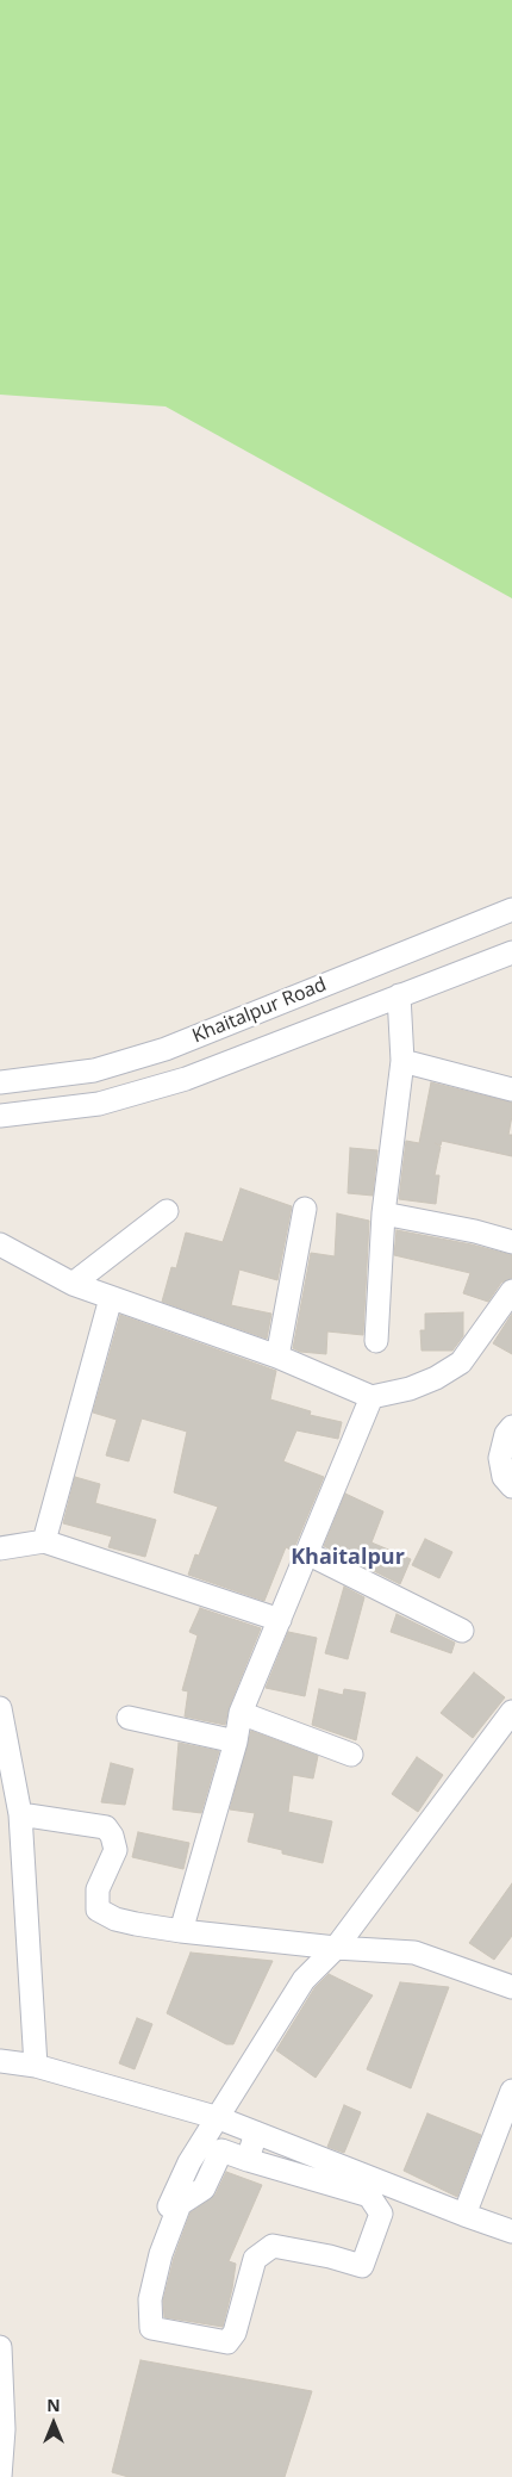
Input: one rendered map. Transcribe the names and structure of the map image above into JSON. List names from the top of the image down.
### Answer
{
  "streets": {
    "street": ["Khaitalpur Road"]
  },
  "districts": ["Khaitalpur"],
  "north": "top"
}
